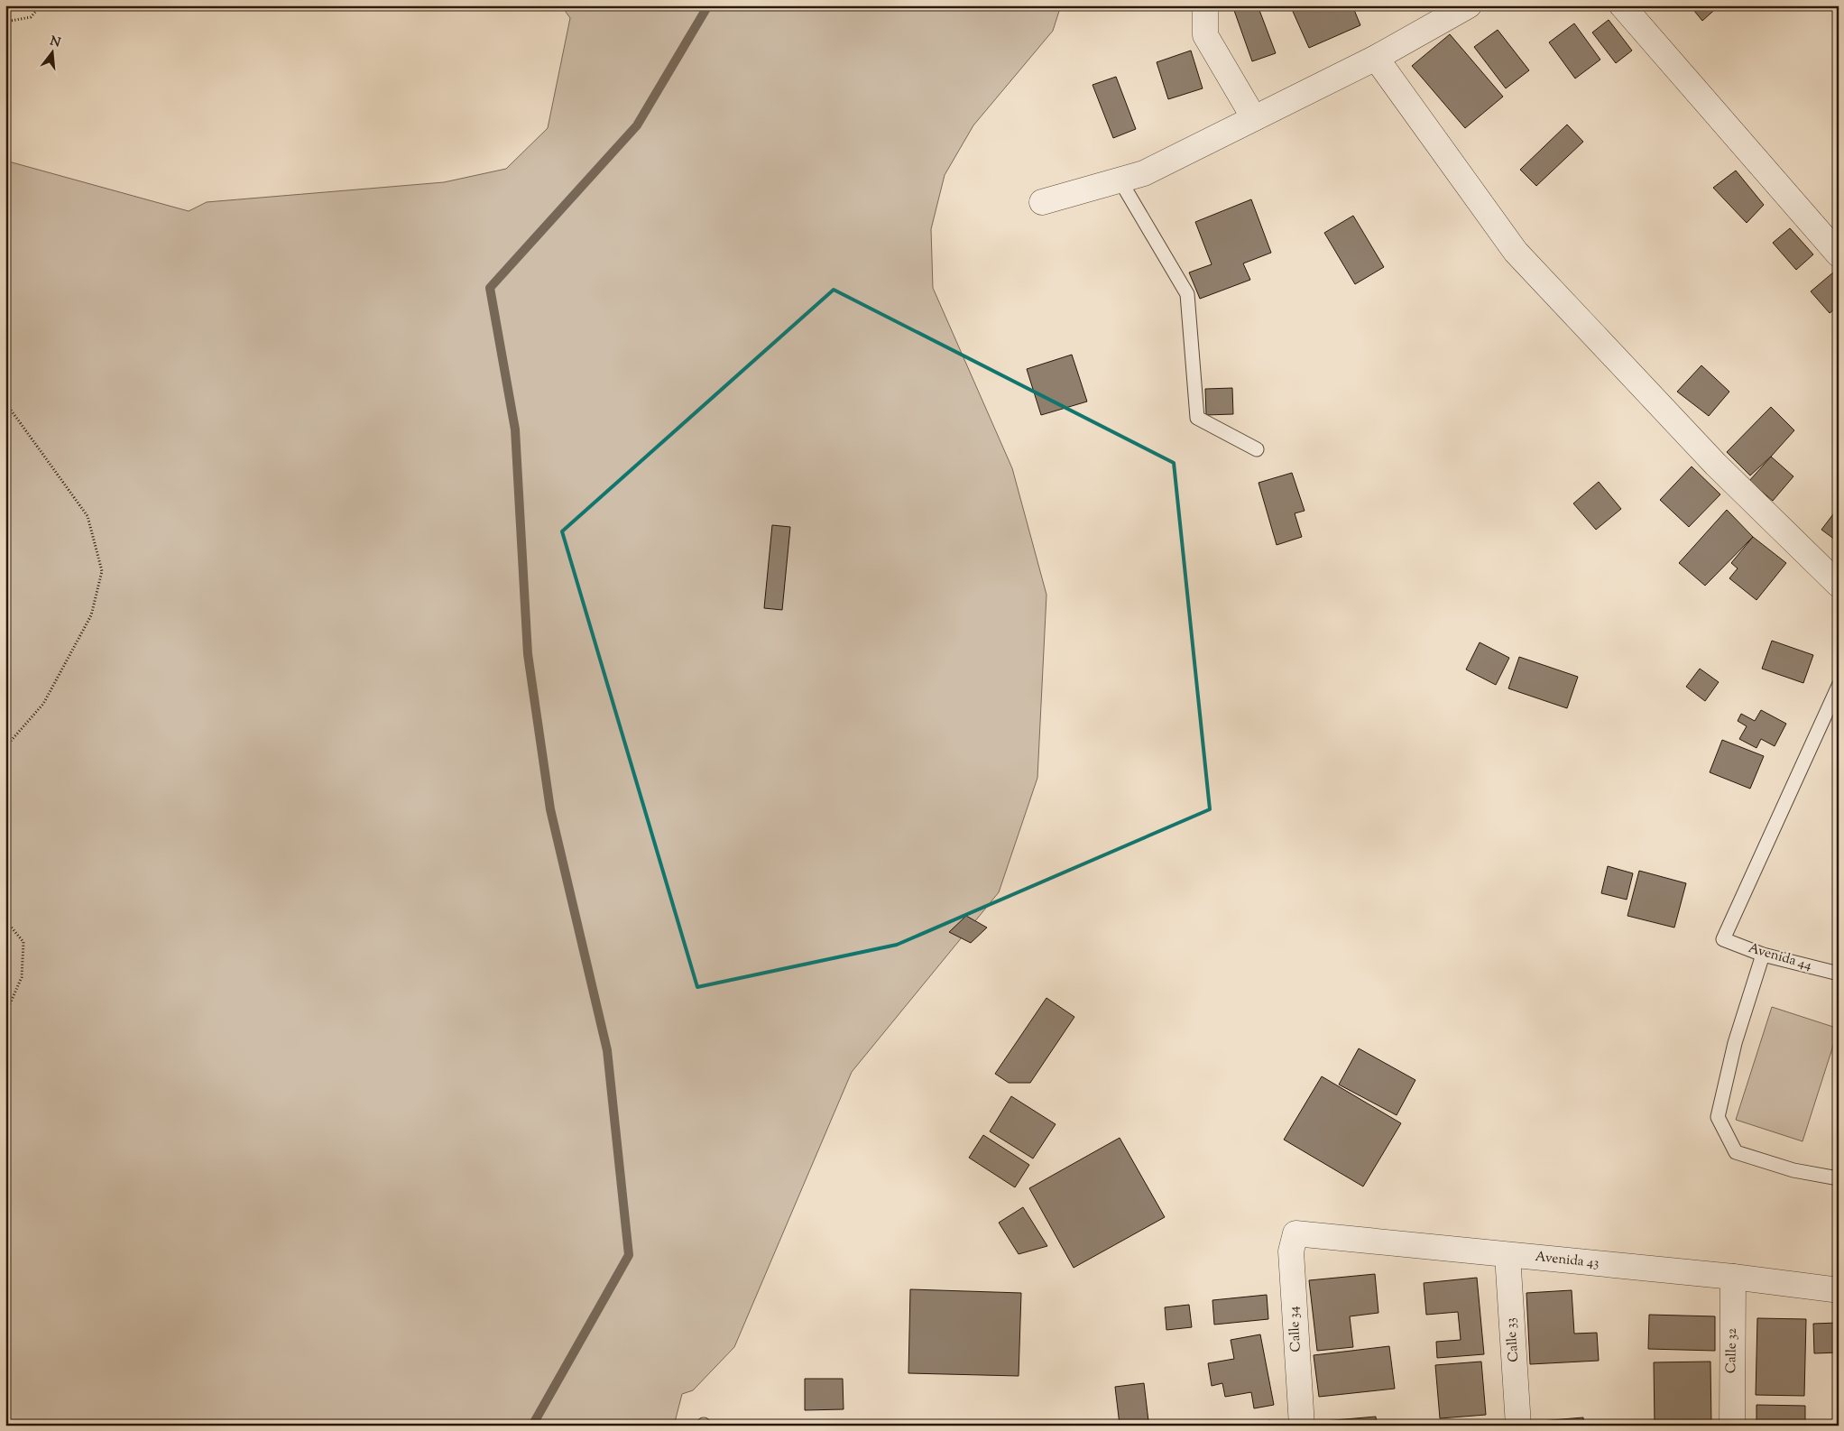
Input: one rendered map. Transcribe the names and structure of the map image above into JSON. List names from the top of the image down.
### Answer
{
  "streets": {
    "street": [
      "Avenida 43",
      "Calle 34",
      "Calle 33",
      "Calle 32"
    ],
    "lane": ["Avenida 44"]
  },
  "crossings": [
    ["Avenida 43", "Calle 34"],
    ["Avenida 43", "Calle 33"],
    ["Avenida 43", "Calle 32"]
  ],
  "north": "top"
}
